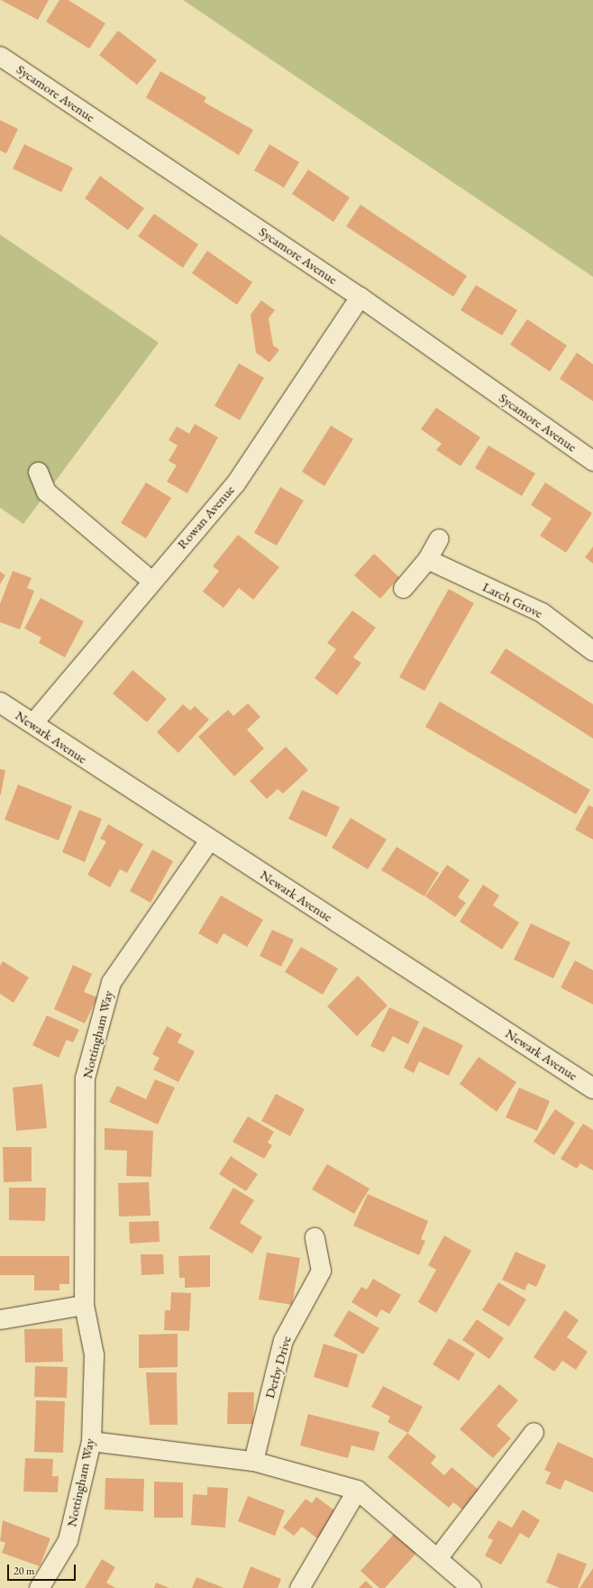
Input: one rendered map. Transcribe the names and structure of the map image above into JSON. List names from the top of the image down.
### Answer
{
  "streets": {
    "street": [
      "Sycamore Avenue",
      "Rowan Avenue",
      "Larch Grove",
      "Newark Avenue",
      "Nottingham Way",
      "Derby Drive"
    ]
  },
  "crossings": [
    ["Sycamore Avenue", "Rowan Avenue"],
    ["Rowan Avenue", "Newark Avenue"],
    ["Newark Avenue", "Nottingham Way"]
  ],
  "scale_bar": "20 m"
}
